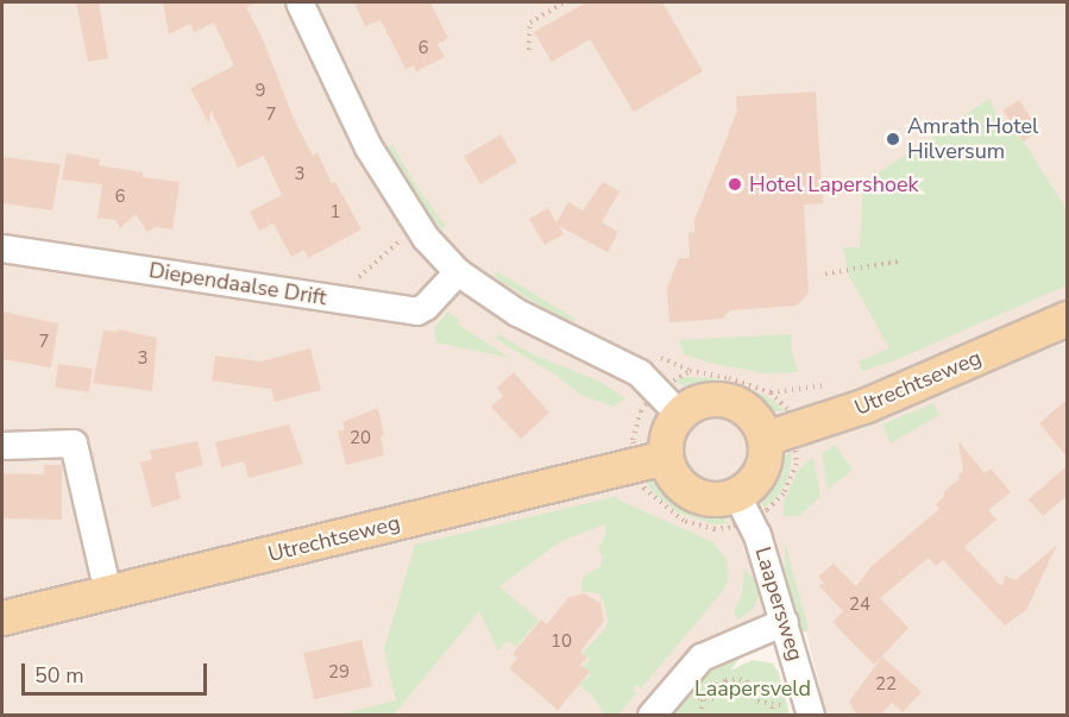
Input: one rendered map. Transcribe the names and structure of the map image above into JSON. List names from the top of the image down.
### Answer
{
  "streets": {
    "main road": ["Utrechtseweg"],
    "street": ["Diependaalse Drift", "Laapersweg"]
  },
  "parks": ["Laapersveld"],
  "places": ["Amrath Hotel Hilversum", "Hotel Lapershoek"],
  "house_numbers": [
    "6",
    "9",
    "7",
    "3",
    "6",
    "1",
    "7",
    "3",
    "20",
    "24",
    "10",
    "29",
    "22"
  ],
  "scale_bar": "50 m"
}
